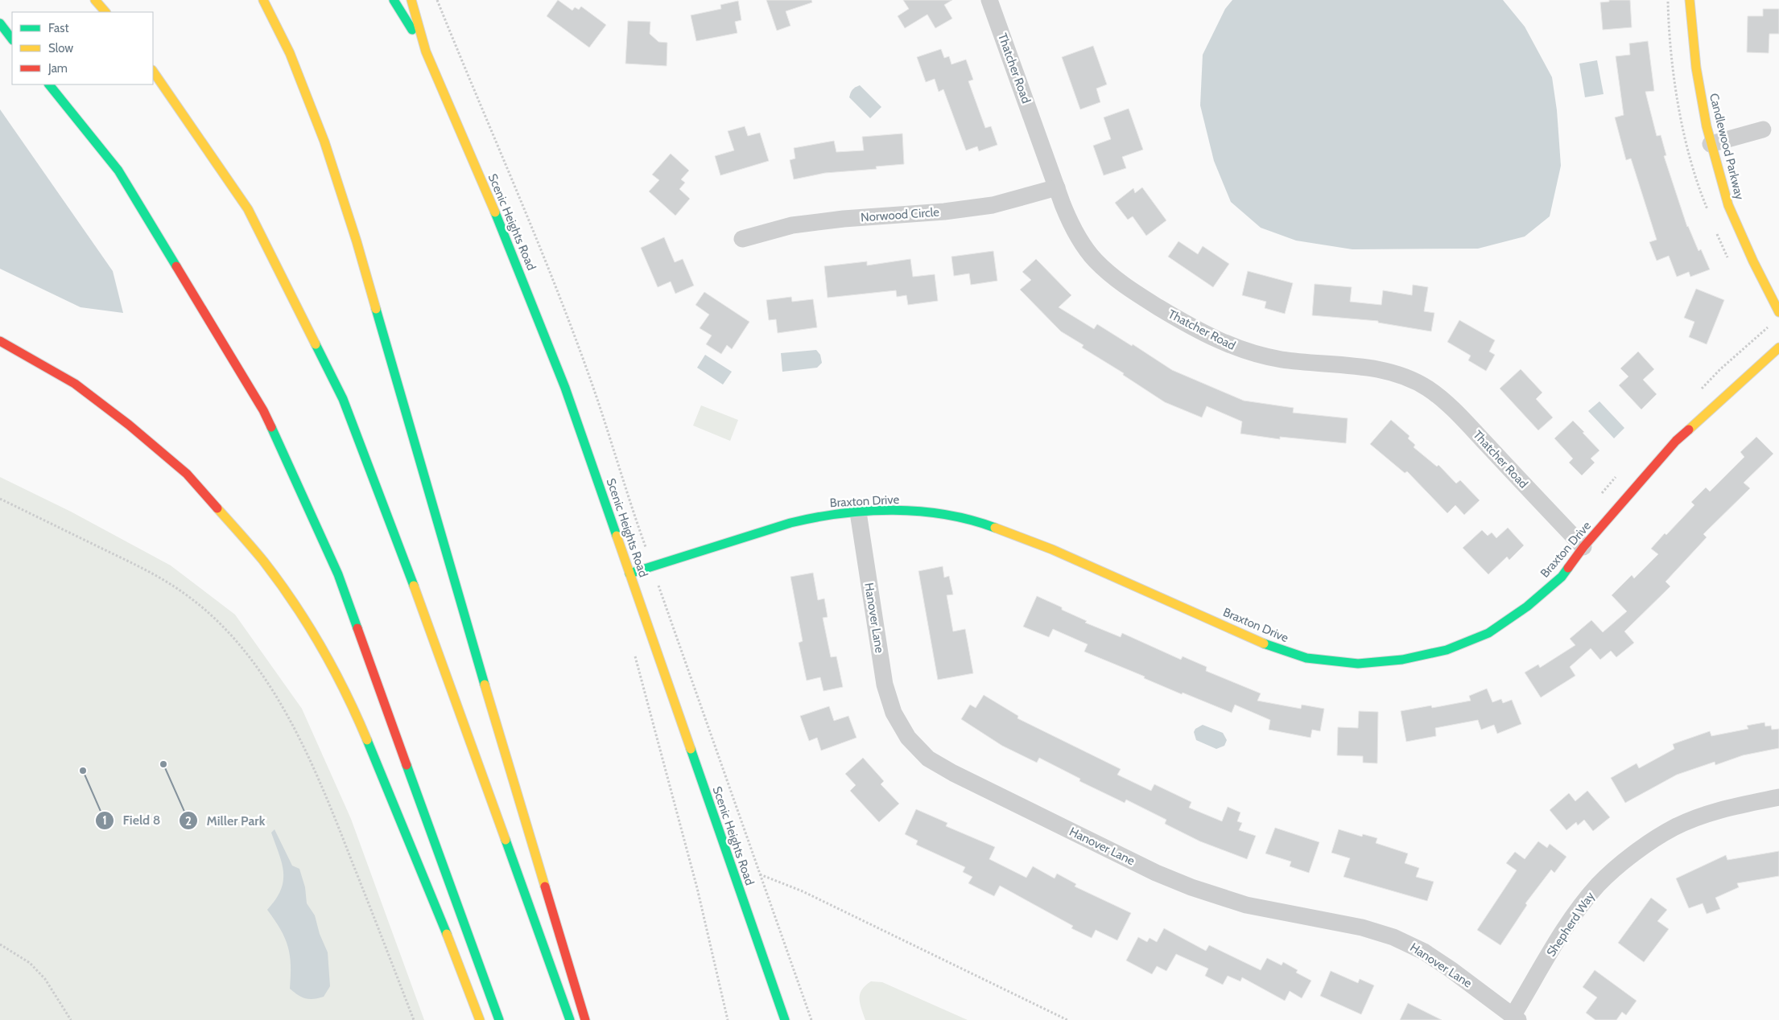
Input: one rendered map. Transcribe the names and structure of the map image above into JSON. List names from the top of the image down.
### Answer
{
  "streets": {
    "main road": ["Candlewood Parkway", "Scenic Heights Road", "Braxton Drive"],
    "street": [
      "Thatcher Road",
      "Norwood Circle",
      "Hanover Lane",
      "Shepherd Way"
    ]
  },
  "crossings": [
    ["Thatcher Road", "Norwood Circle"],
    ["Thatcher Road", "Braxton Drive"],
    ["Scenic Heights Road", "Braxton Drive"],
    ["Braxton Drive", "Hanover Lane"],
    ["Hanover Lane", "Shepherd Way"]
  ],
  "places": ["Miller Park", "Field 8"],
  "legend": ["Fast", "Slow", "Jam"]
}
